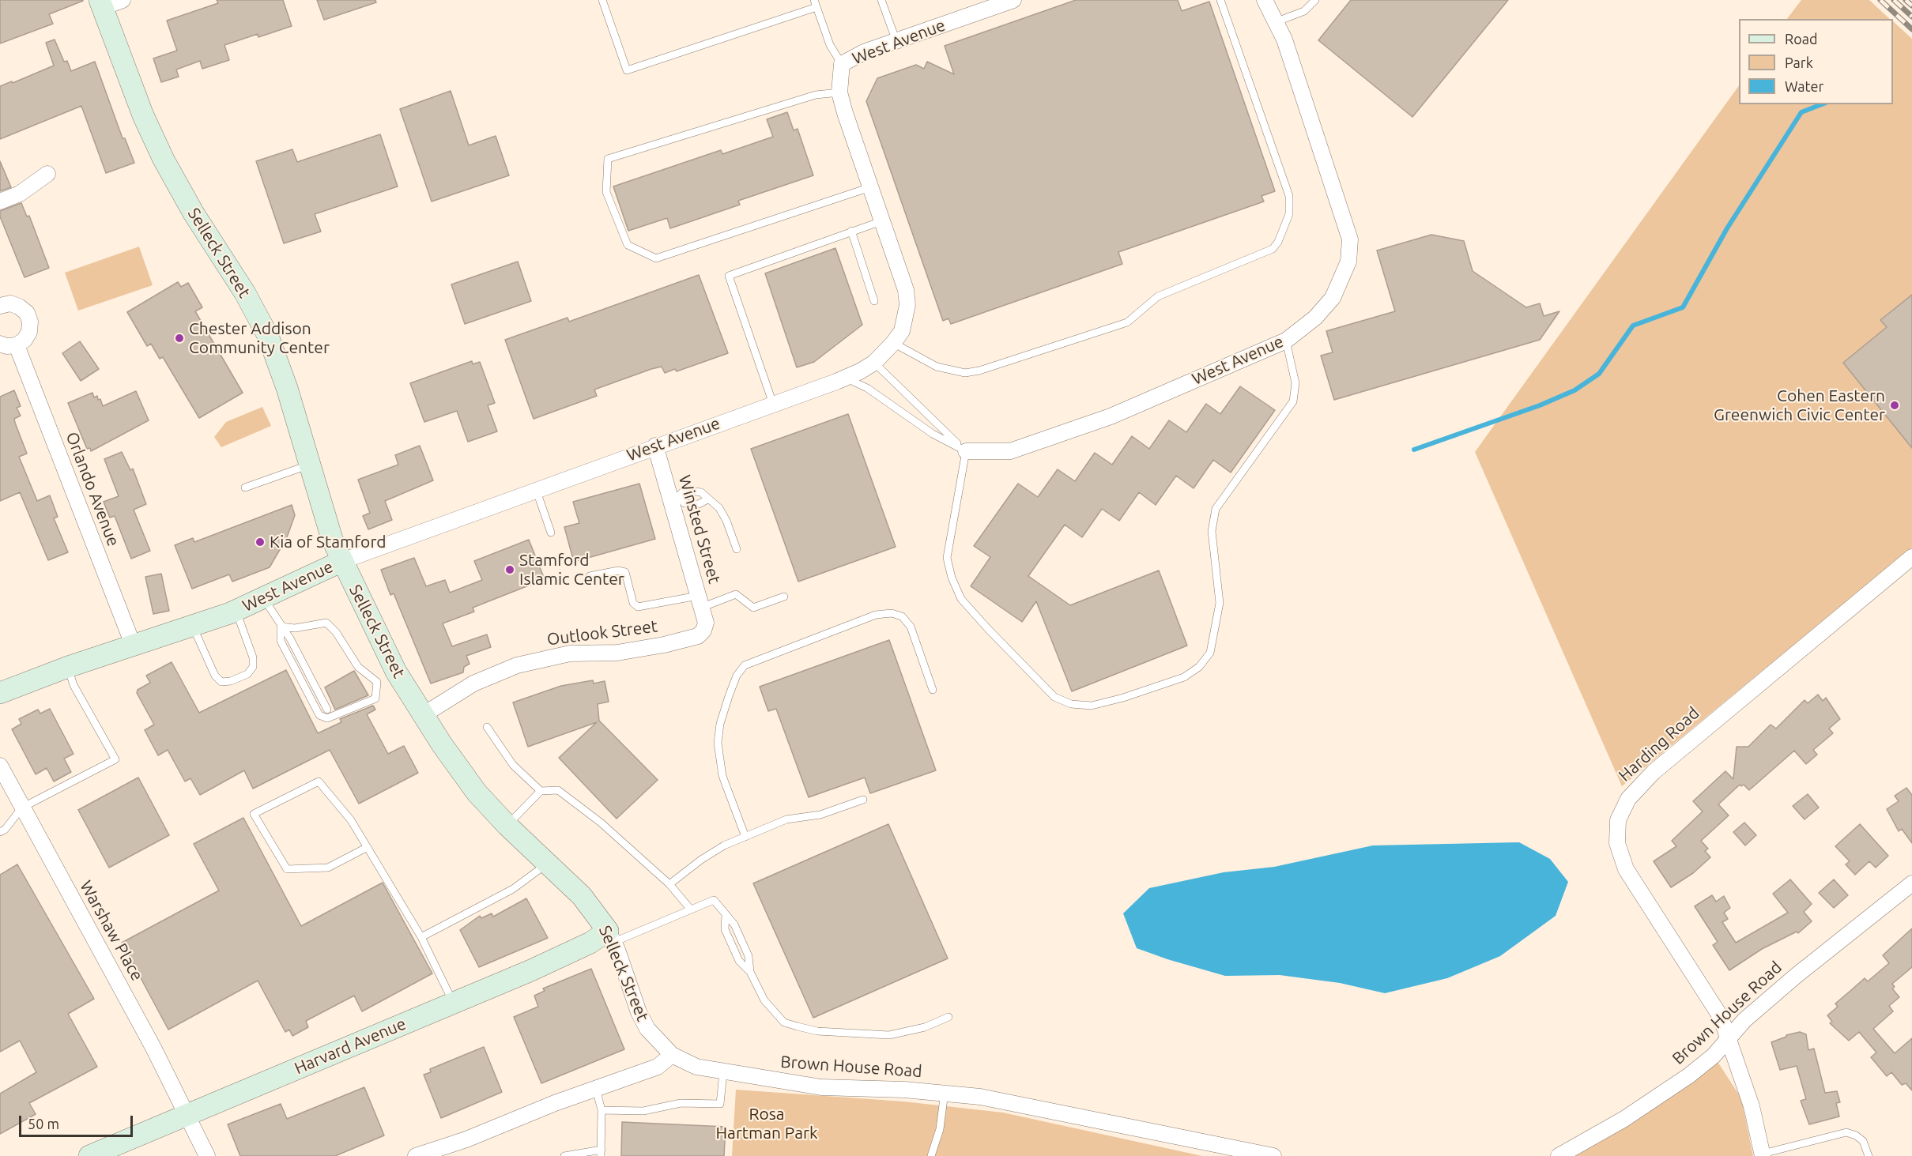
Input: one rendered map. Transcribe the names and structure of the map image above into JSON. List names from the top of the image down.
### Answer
{
  "streets": {
    "street": [
      "West Avenue",
      "Selleck Street",
      "Orlando Avenue",
      "Winsted Street",
      "Outlook Street",
      "Harding Road",
      "Warshaw Place",
      "Brown House Road",
      "Harvard Avenue"
    ]
  },
  "crossings": [
    ["West Avenue", "Selleck Street"],
    ["West Avenue", "Orlando Avenue"],
    ["West Avenue", "Winsted Street"],
    ["Selleck Street", "Outlook Street"],
    ["Selleck Street", "Brown House Road"],
    ["Selleck Street", "Harvard Avenue"],
    ["Winsted Street", "Outlook Street"],
    ["Harding Road", "Brown House Road"],
    ["Warshaw Place", "Harvard Avenue"]
  ],
  "parks": ["Rosa Hartman Park"],
  "places": [
    "Chester Addison Community Center",
    "Cohen Eastern Greenwich Civic Center",
    "Kia of Stamford",
    "Stamford Islamic Center"
  ],
  "legend": ["Road", "Park", "Water"],
  "scale_bar": "50 m"
}
